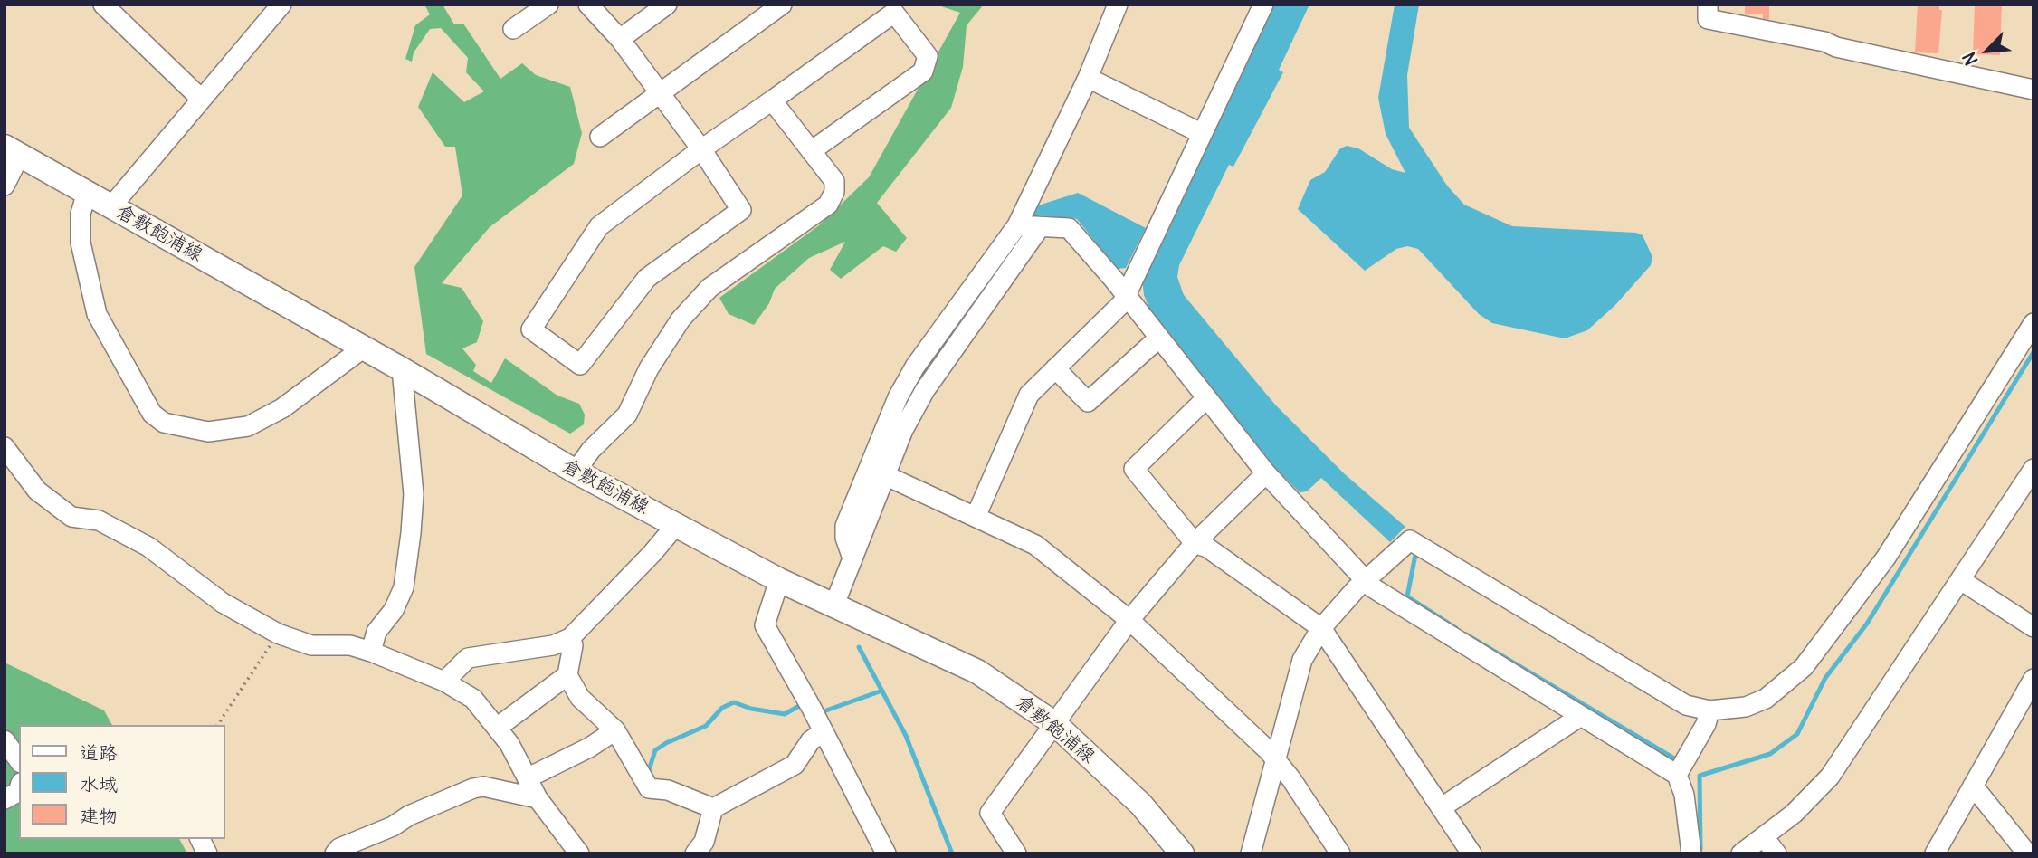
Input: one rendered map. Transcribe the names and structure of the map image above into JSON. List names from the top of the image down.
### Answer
{
  "streets": {
    "main road": ["倉敷飽浦線"]
  },
  "legend": ["道路", "水域", "建物"],
  "north": "bottom left"
}
